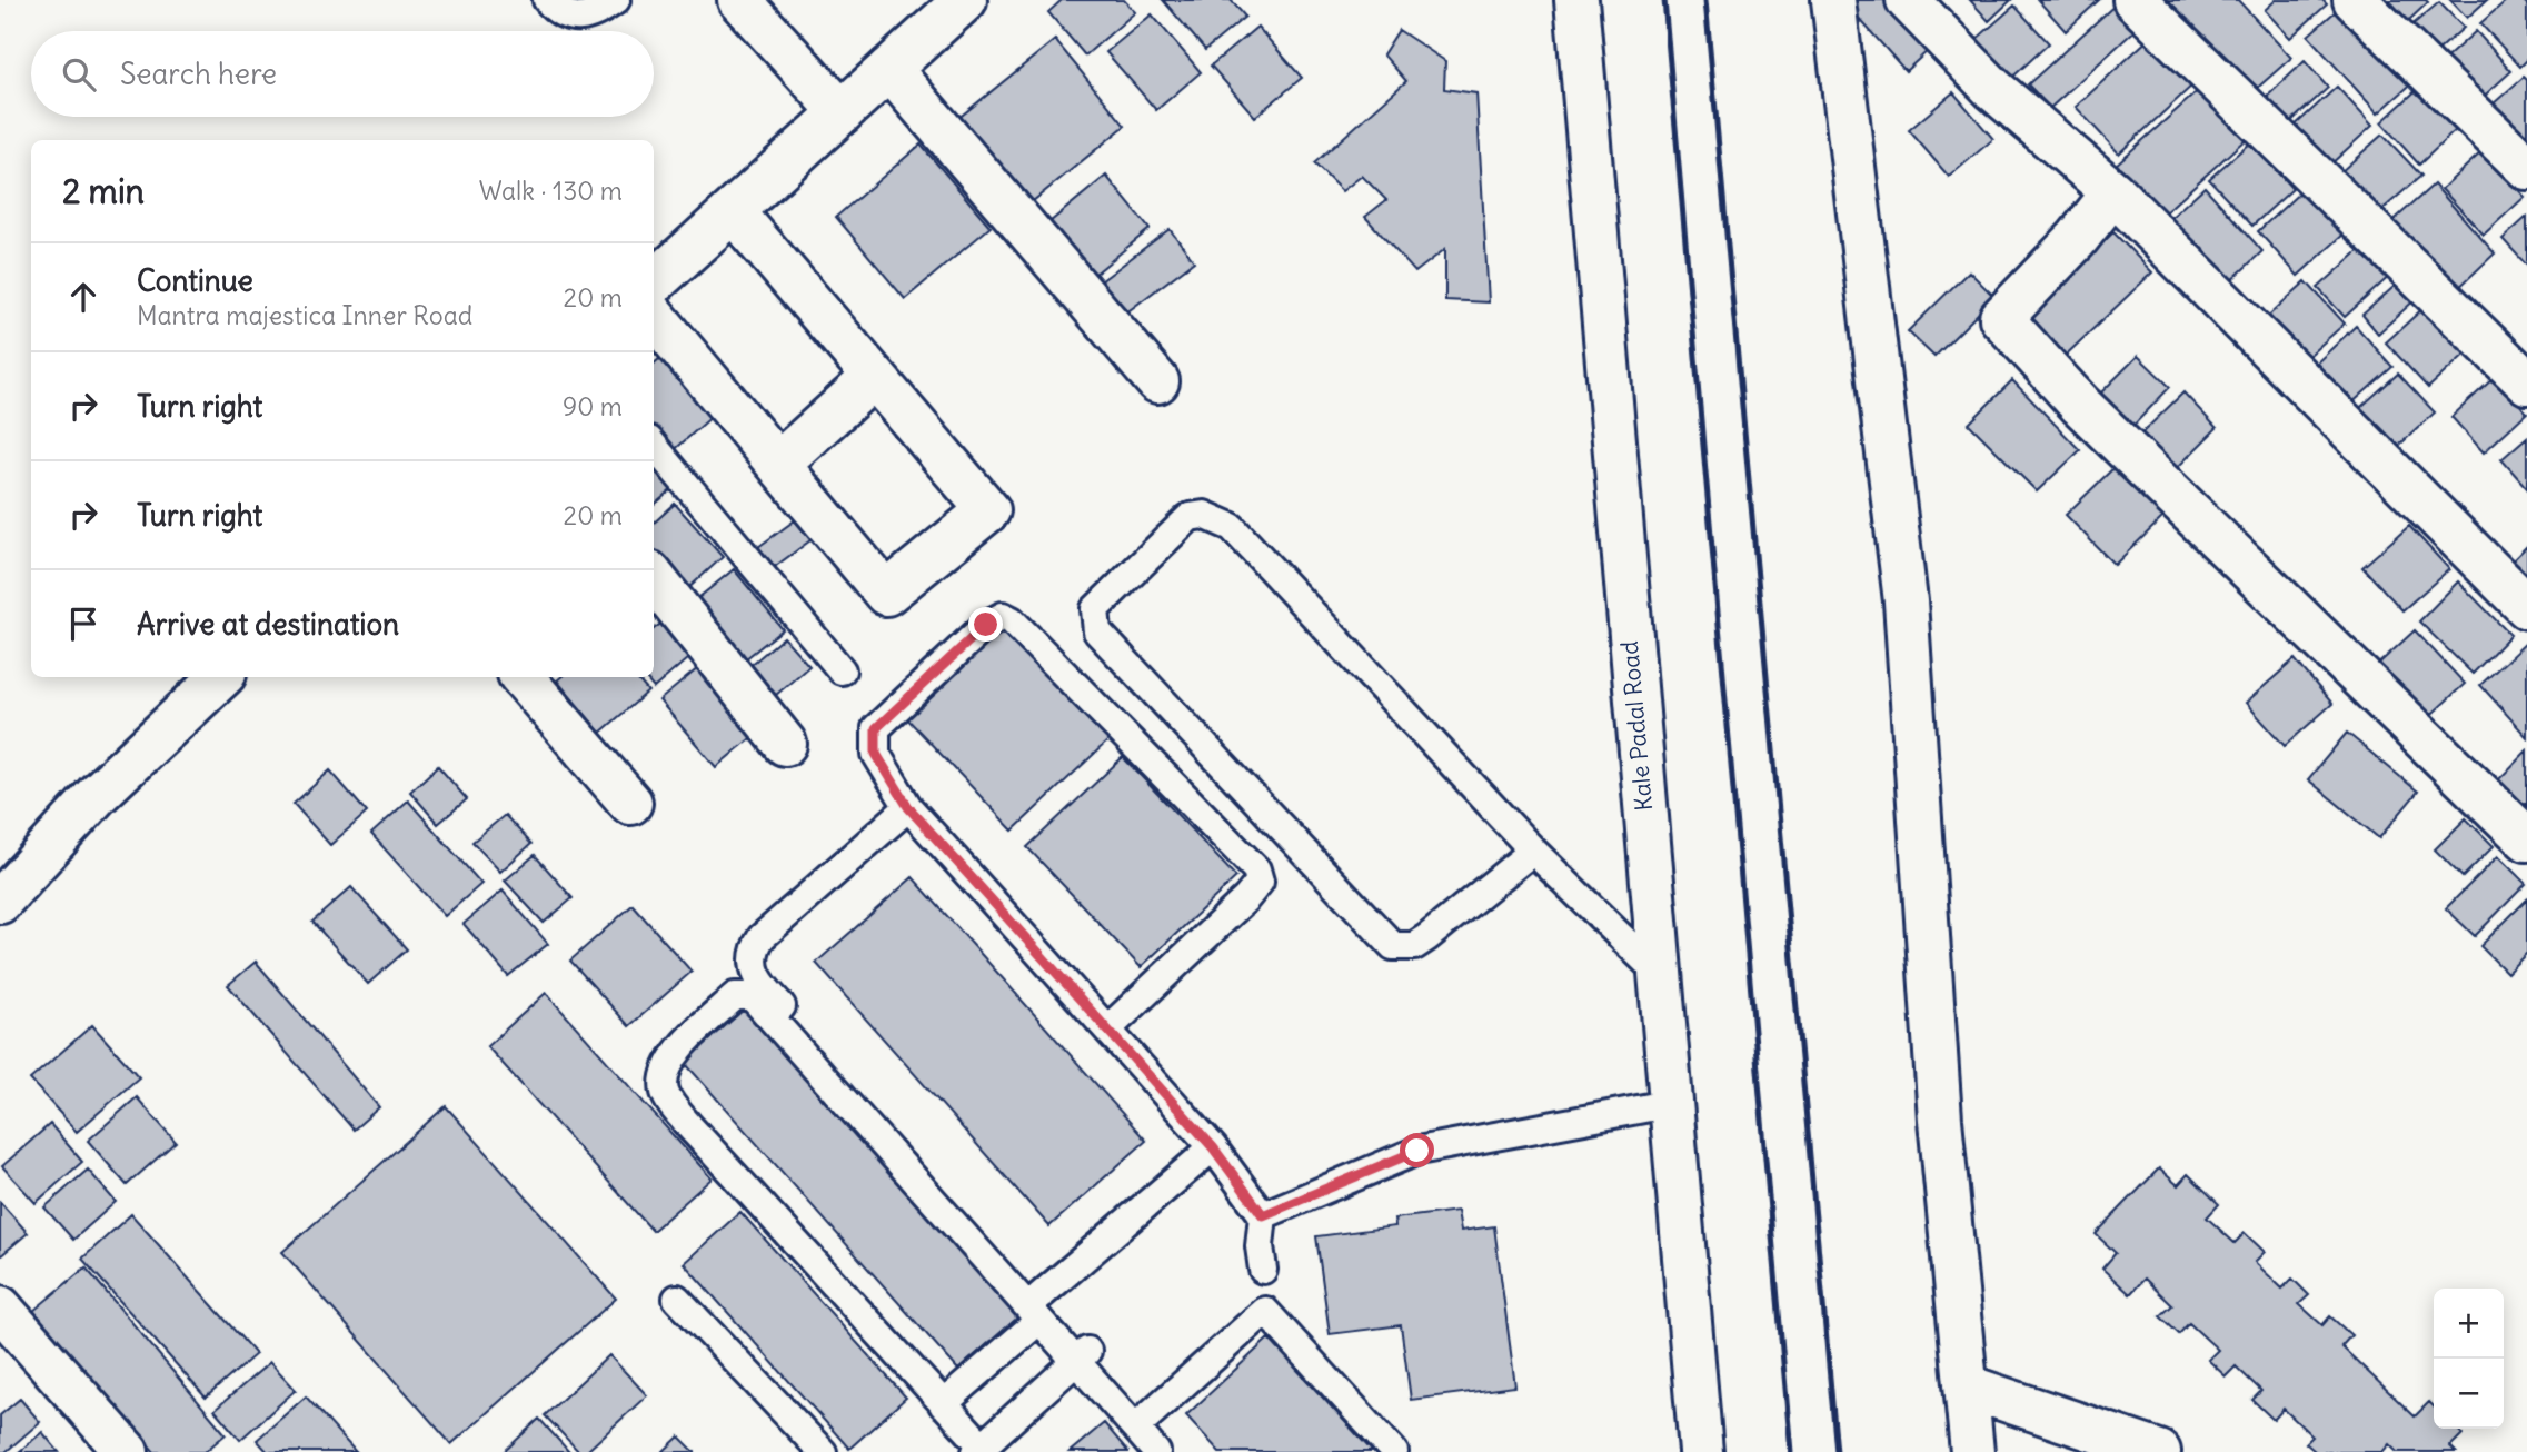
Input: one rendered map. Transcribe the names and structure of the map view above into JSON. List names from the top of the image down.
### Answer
{
  "streets": {
    "street": ["Kale Padal Road"]
  },
  "page": {
    "search": "Search here",
    "heading": ["2 min", "Walk · 130 m"],
    "list": [
      ["Continue", "Mantra majestica Inner Road", "20 m"],
      ["Turn right", "90 m"],
      ["Turn right", "20 m"],
      "Arrive at destination"
    ],
    "map_buttons": ["+", "−"]
  }
}
